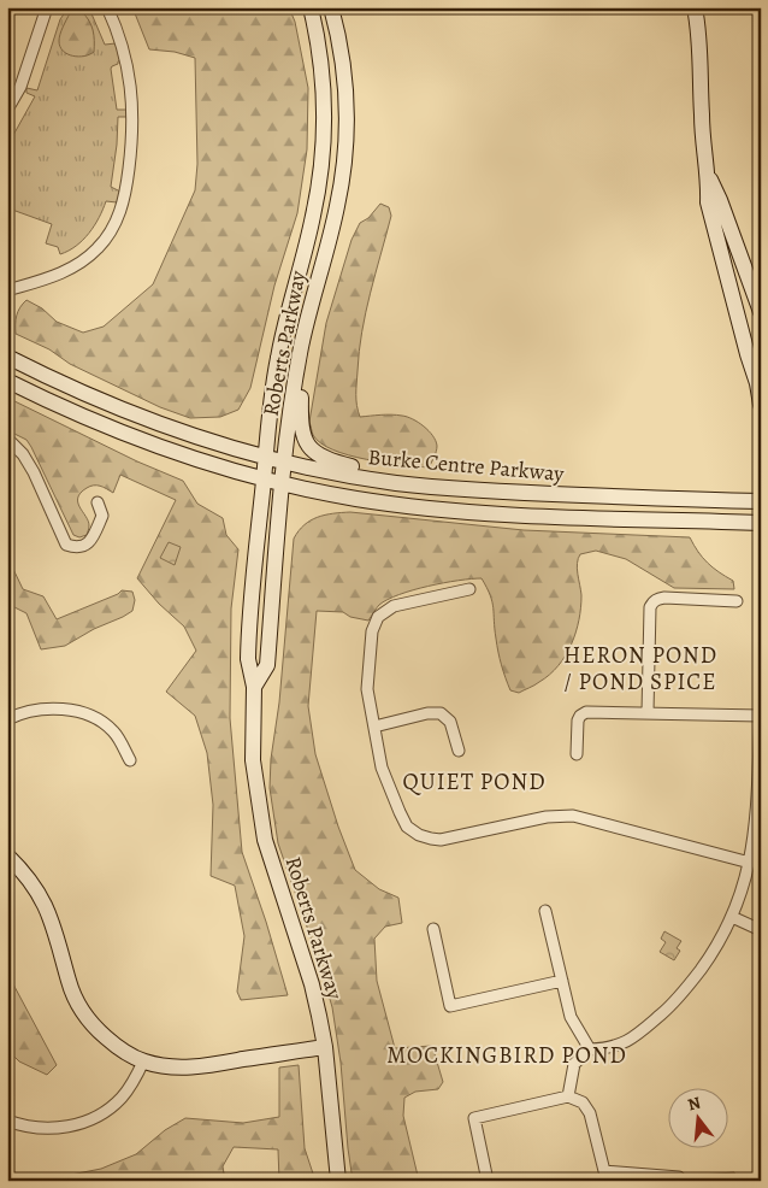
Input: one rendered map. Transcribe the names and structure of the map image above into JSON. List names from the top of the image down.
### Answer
{
  "streets": {
    "main road": ["Roberts Parkway", "Burke Centre Parkway"]
  },
  "crossings": [
    ["Roberts Parkway", "Burke Centre Parkway"]
  ],
  "districts": ["HERON POND / POND SPICE", "QUIET POND", "MOCKINGBIRD POND"],
  "north": "top"
}
